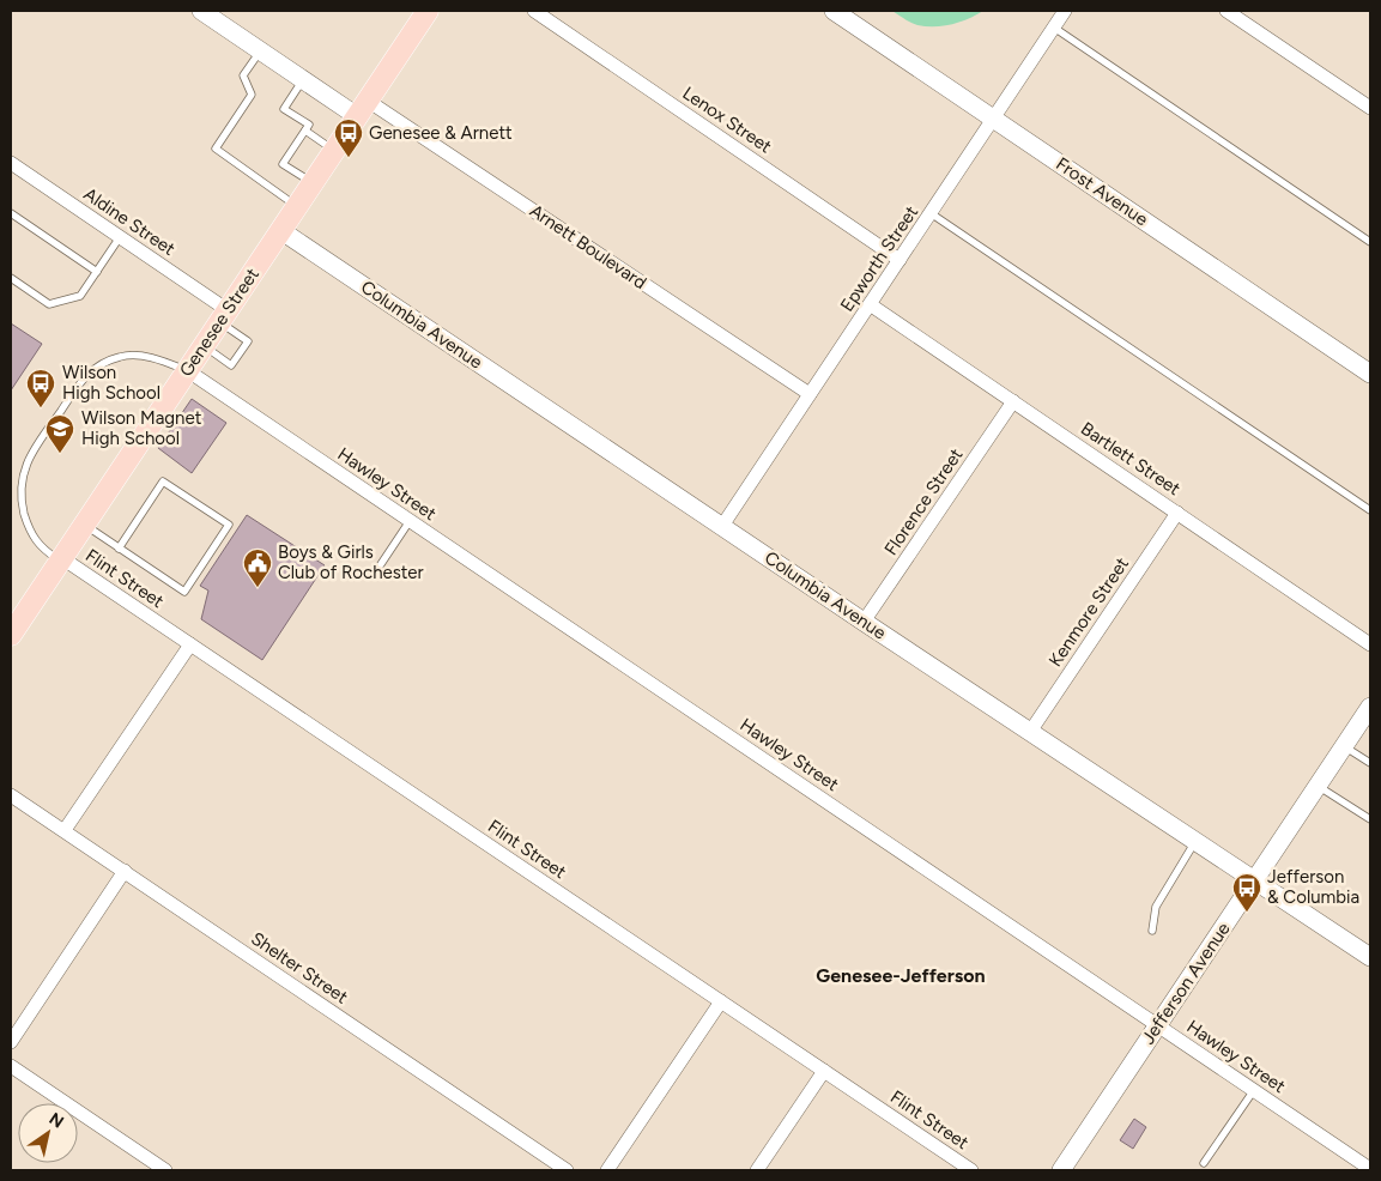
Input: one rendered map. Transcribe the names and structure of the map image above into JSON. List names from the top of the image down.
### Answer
{
  "streets": {
    "main road": ["Genesee Street"],
    "street": [
      "Lenox Street",
      "Frost Avenue",
      "Aldine Street",
      "Arnett Boulevard",
      "Epworth Street",
      "Columbia Avenue",
      "Bartlett Street",
      "Hawley Street",
      "Florence Street",
      "Flint Street",
      "Kenmore Street",
      "Shelter Street",
      "Jefferson Avenue"
    ]
  },
  "crossings": [
    ["Lenox Street", "Epworth Street"],
    ["Frost Avenue", "Epworth Street"],
    ["Aldine Street", "Genesee Street"],
    ["Arnett Boulevard", "Epworth Street"],
    ["Arnett Boulevard", "Genesee Street"],
    ["Epworth Street", "Columbia Avenue"],
    ["Epworth Street", "Bartlett Street"],
    ["Genesee Street", "Columbia Avenue"],
    ["Genesee Street", "Hawley Street"],
    ["Genesee Street", "Flint Street"],
    ["Columbia Avenue", "Florence Street"],
    ["Columbia Avenue", "Kenmore Street"],
    ["Columbia Avenue", "Jefferson Avenue"],
    ["Bartlett Street", "Florence Street"],
    ["Bartlett Street", "Kenmore Street"],
    ["Hawley Street", "Jefferson Avenue"]
  ],
  "districts": ["Genesee-Jefferson"],
  "places": {
    "bus stop": ["Genesee & Arnett", "Wilson High School", "Jefferson & Columbia"],
    "school or university": ["Wilson Magnet High School"],
    "public building": ["Boys & Girls Club of Rochester"]
  },
  "north": "top right"
}
